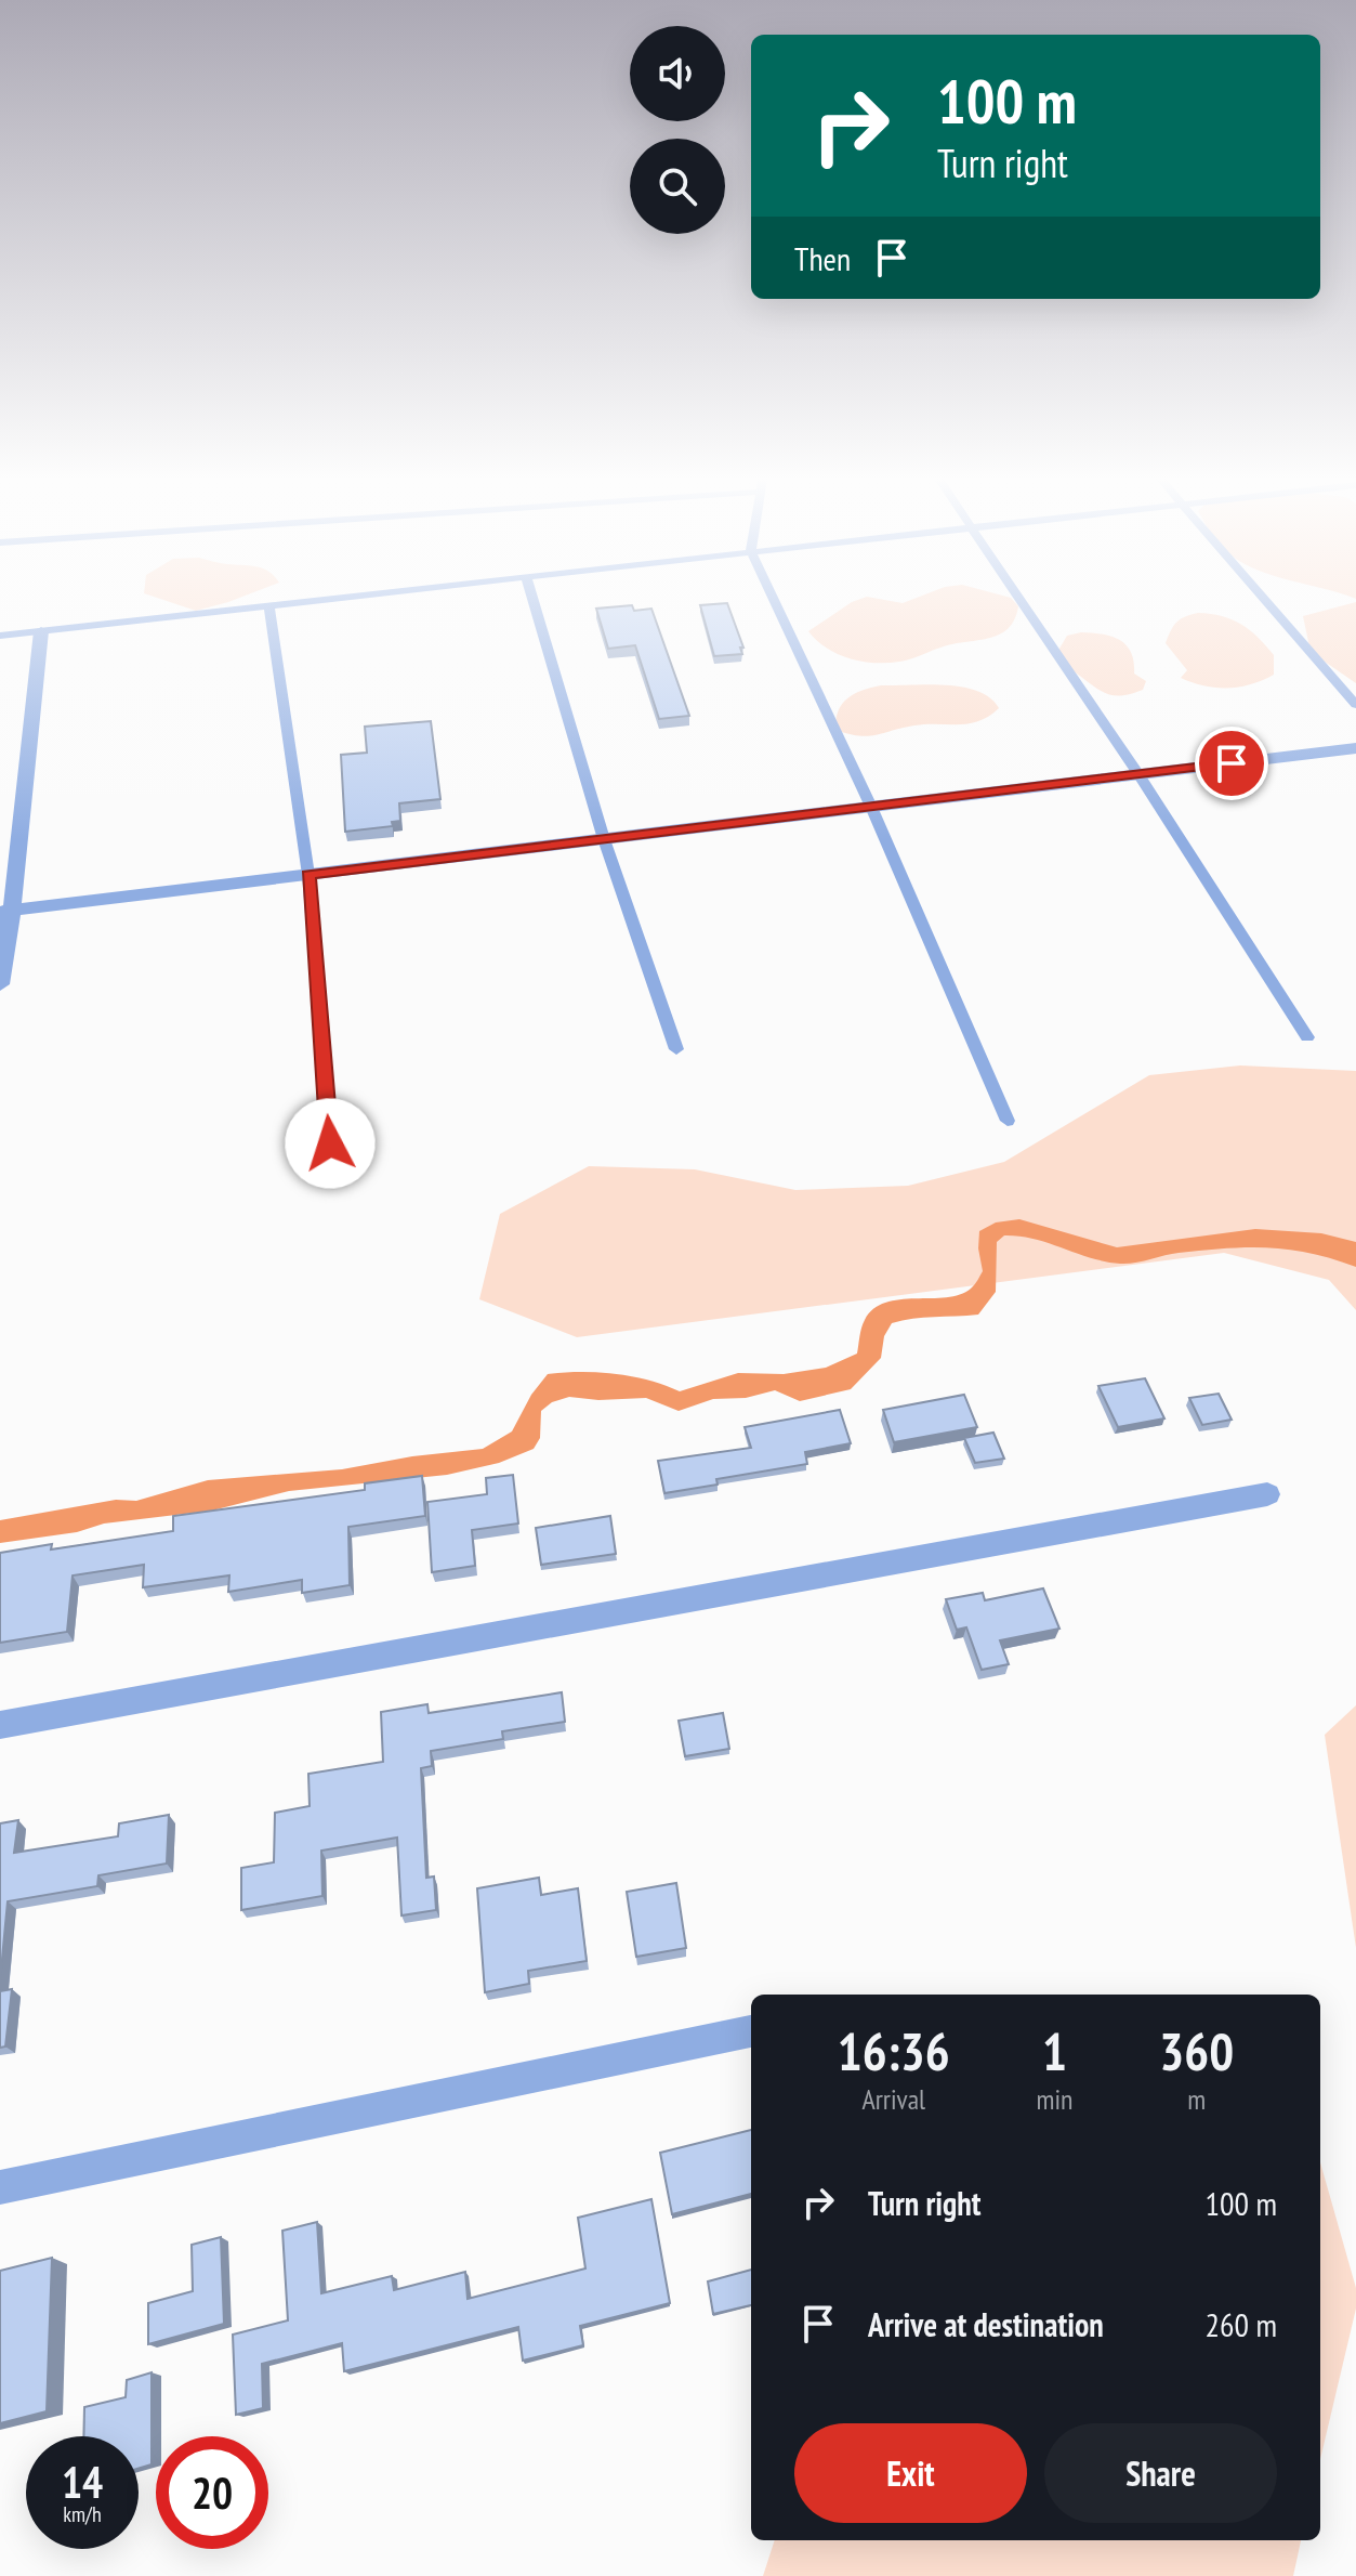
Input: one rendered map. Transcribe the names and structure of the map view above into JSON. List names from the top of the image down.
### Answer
{
  "page": {
    "turn": ["100 m", "Turn right"],
    "then": "Then",
    "eta": [
      "16:36",
      "Arrival",
      "1",
      "min",
      "360",
      "m"
    ],
    "list": [
      {
        "name": "Turn right",
        "value": "100 m"
      },
      {
        "name": "Arrive at destination",
        "value": "260 m"
      }
    ],
    "buttons": ["Exit", "Share"],
    "speed": "14 km/h",
    "limit": "20"
  }
}
